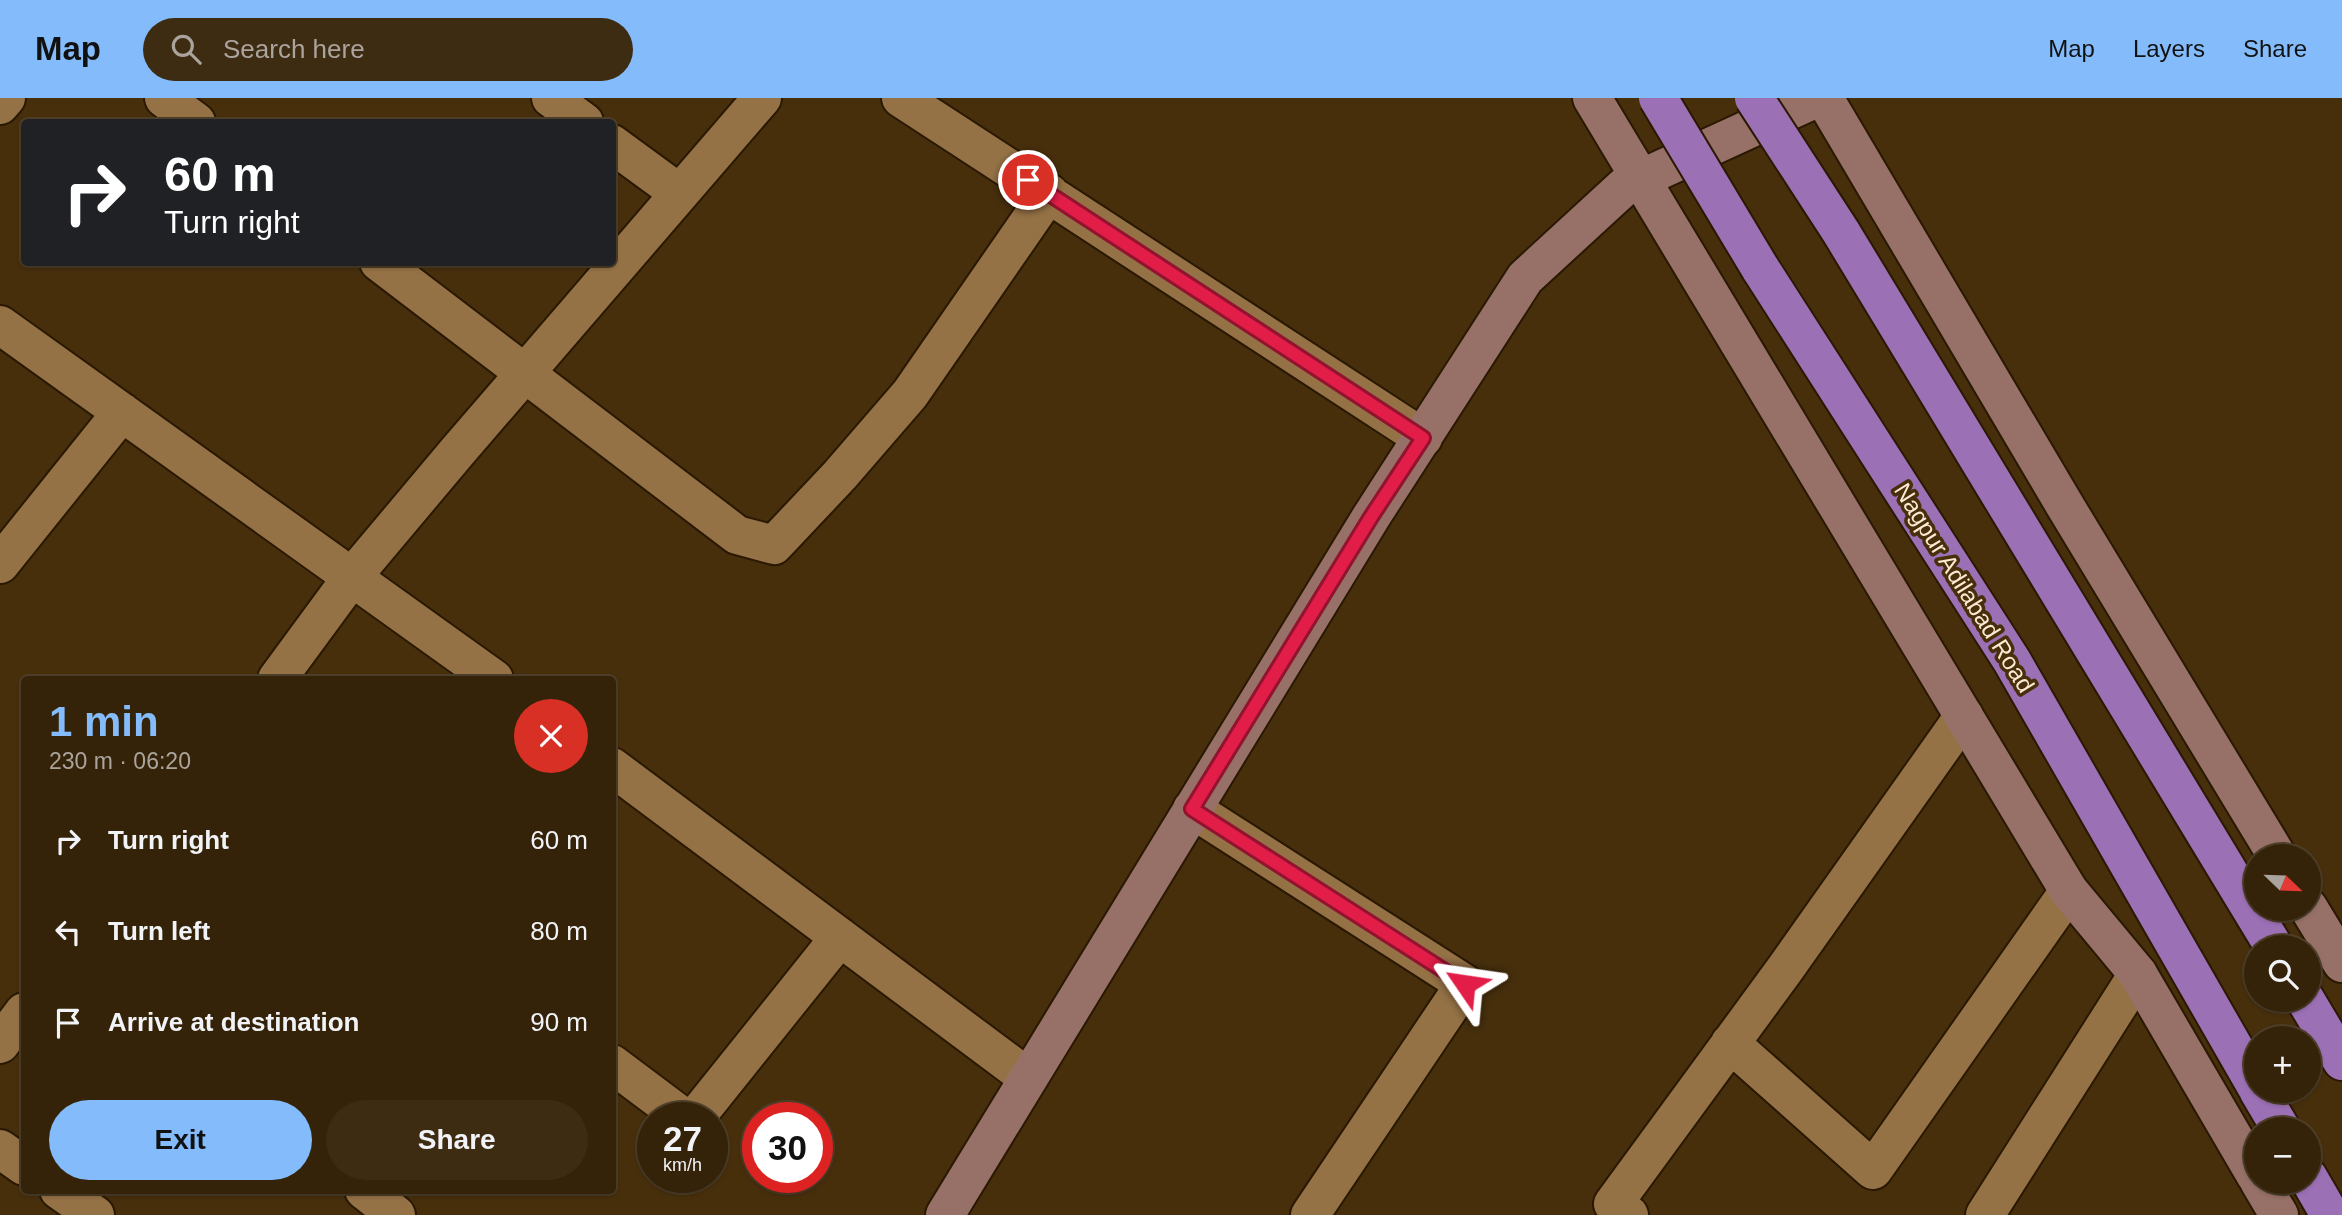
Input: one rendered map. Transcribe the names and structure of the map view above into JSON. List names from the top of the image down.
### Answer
{
  "streets": {
    "highway": ["Nagpur Adilabad Road"]
  },
  "north": "bottom right",
  "page": {
    "header": "Map",
    "search": "Search here",
    "nav": ["Map", "Layers", "Share"],
    "turn": ["60 m", "Turn right"],
    "heading": ["1 min", "230 m · 06:20"],
    "list": [
      {
        "name": "Turn right",
        "value": "60 m"
      },
      {
        "name": "Turn left",
        "value": "80 m"
      },
      {
        "name": "Arrive at destination",
        "value": "90 m"
      }
    ],
    "map_buttons": ["+", "−"],
    "buttons": ["Exit", "Share"],
    "speed": "27 km/h",
    "limit": "30"
  }
}
